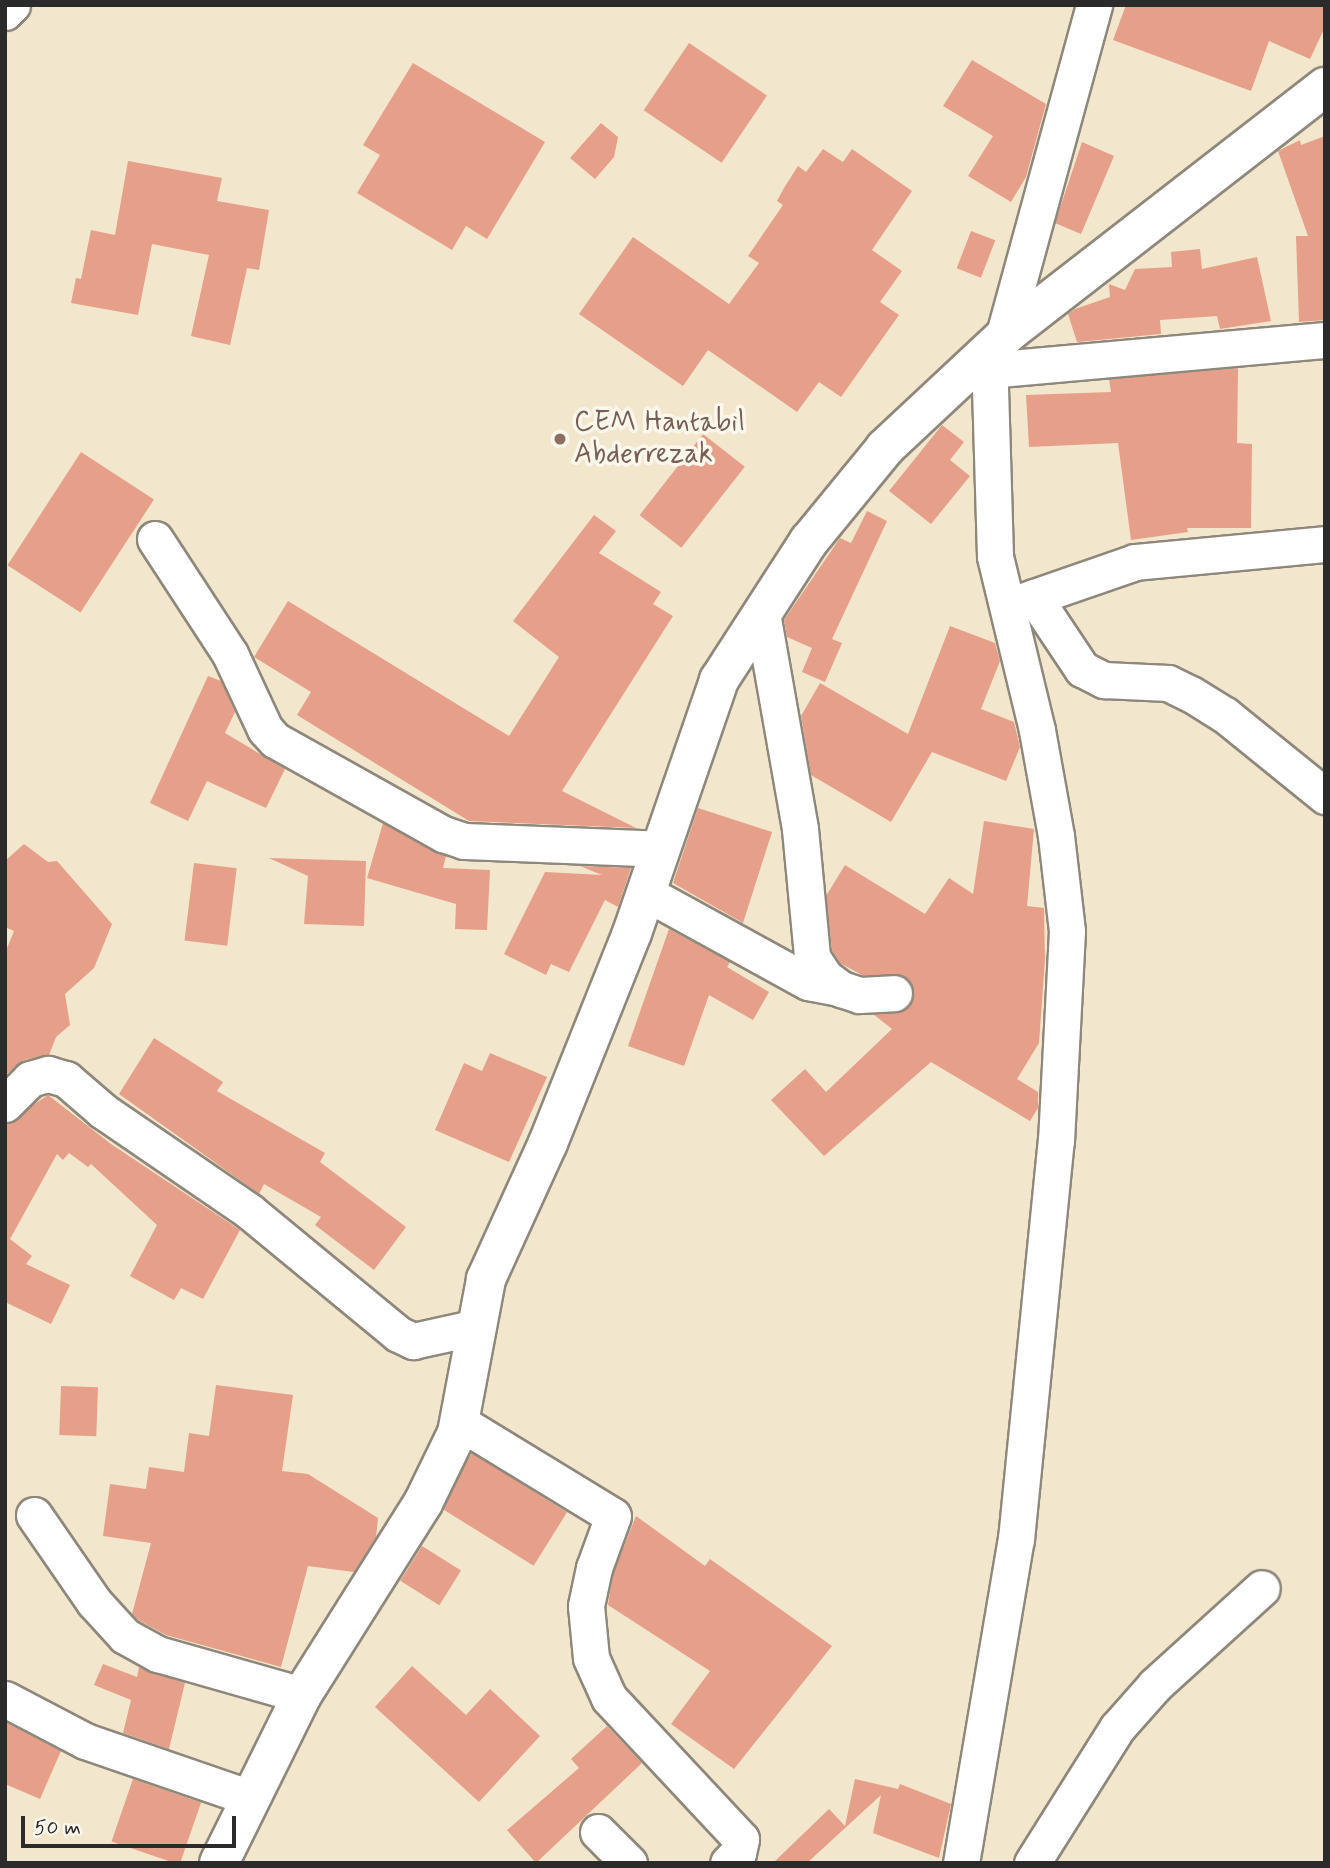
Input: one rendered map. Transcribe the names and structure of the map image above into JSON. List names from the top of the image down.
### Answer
{
  "places": ["CEM Hantabil Abderrezak"],
  "scale_bar": "50 m"
}
